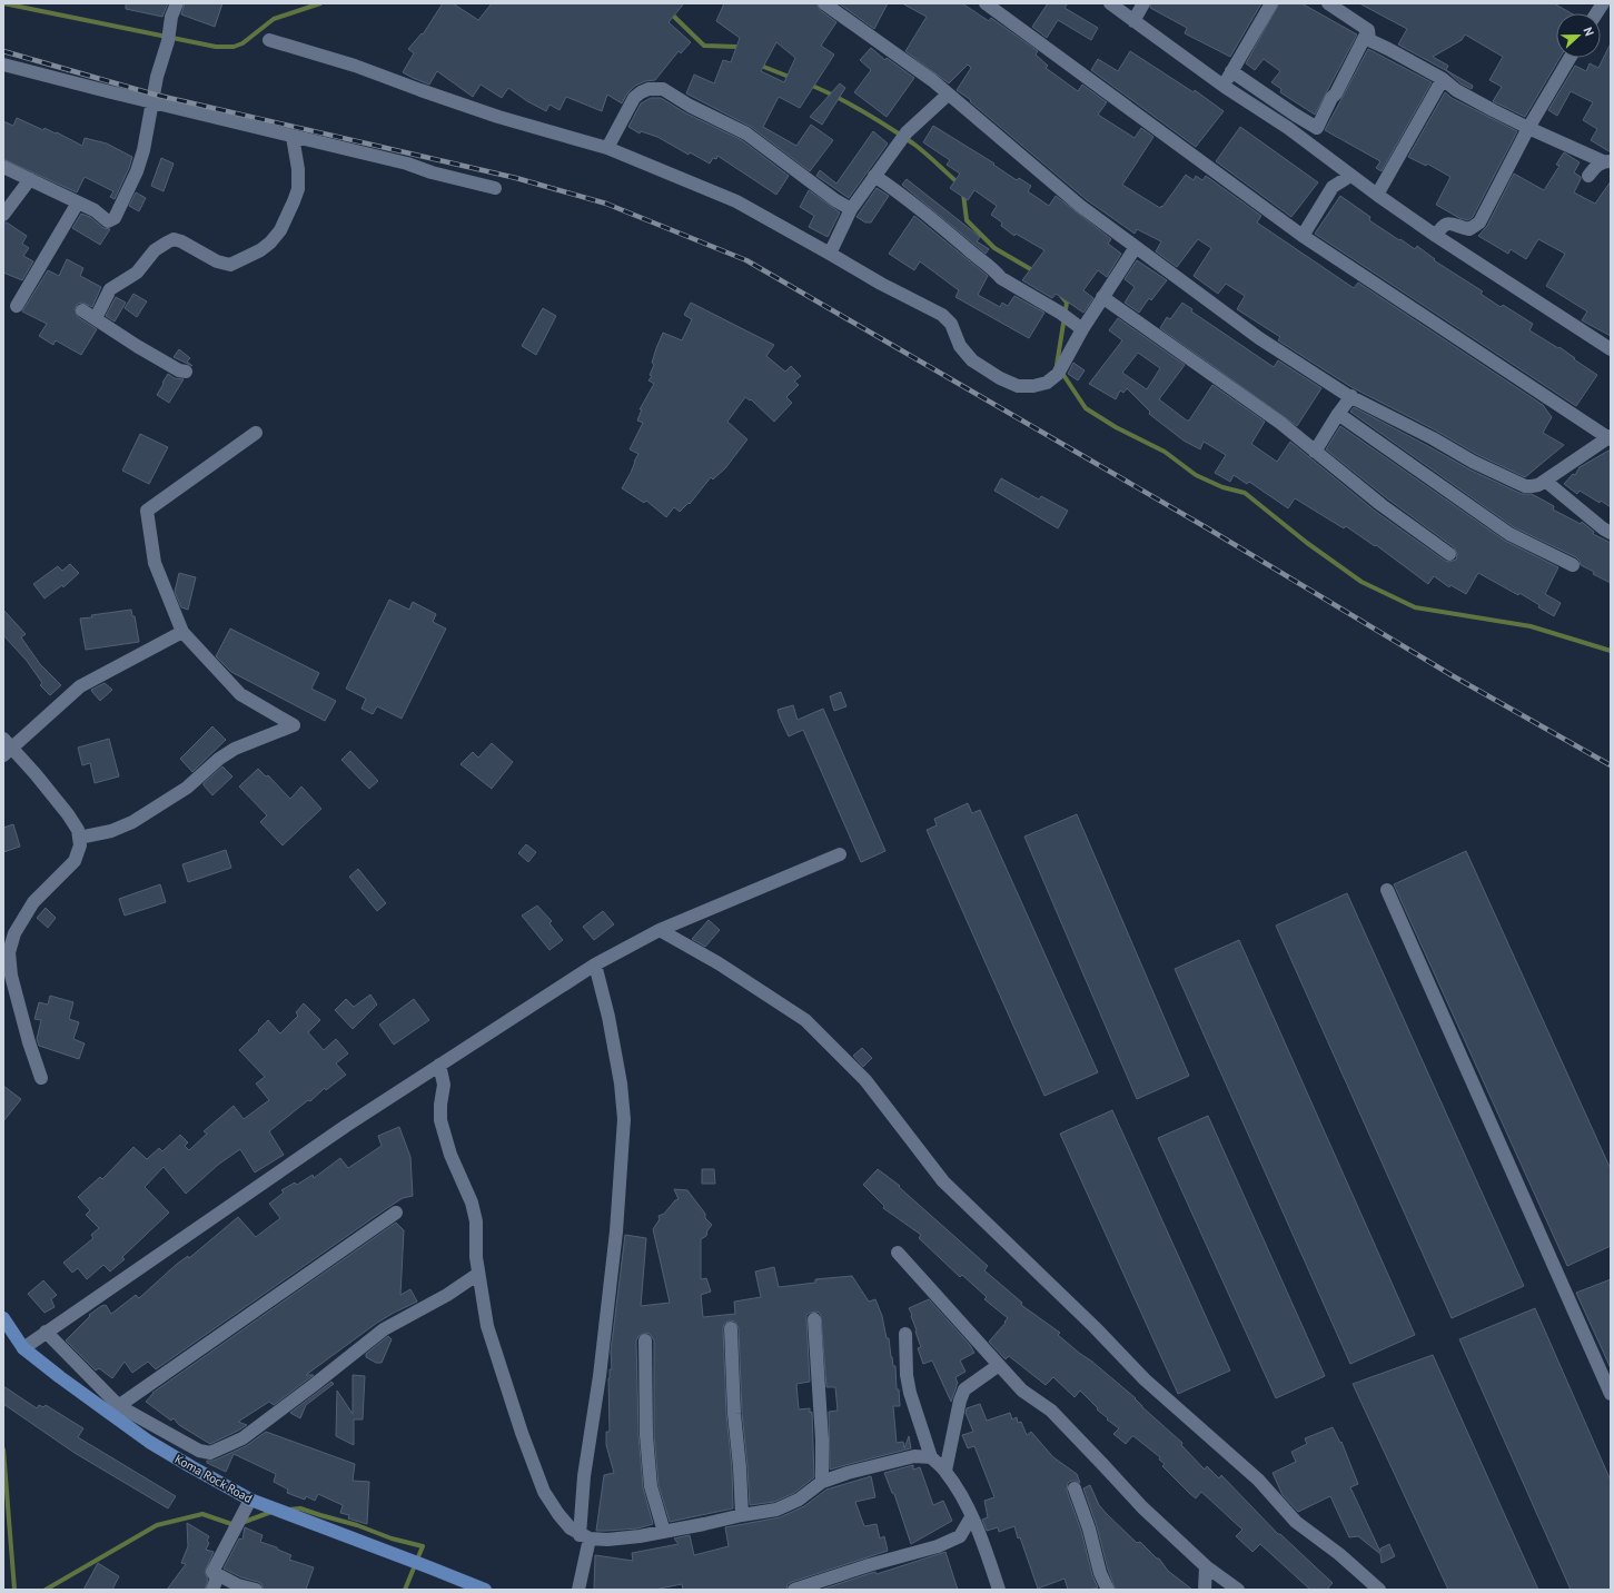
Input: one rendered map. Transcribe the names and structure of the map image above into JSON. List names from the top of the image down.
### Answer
{
  "streets": {
    "main road": ["Koma Rock Road"]
  },
  "north": "right"
}
